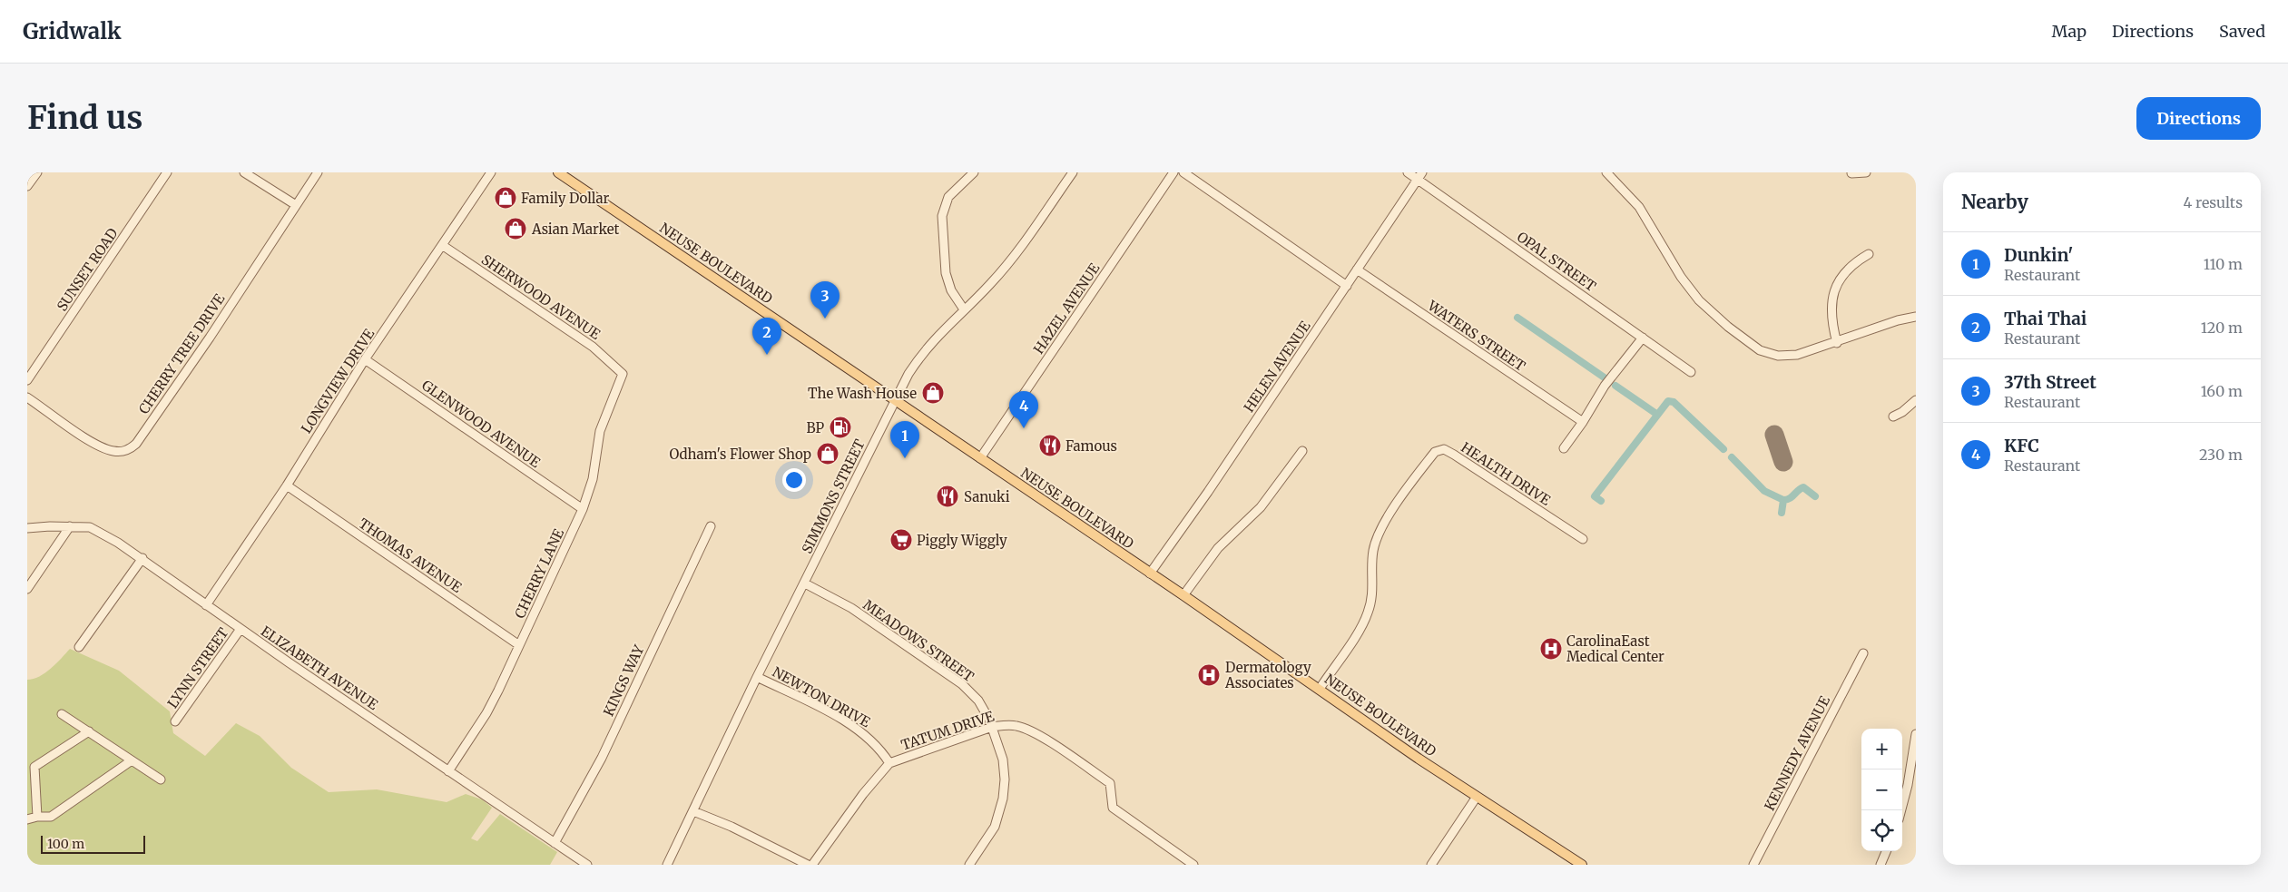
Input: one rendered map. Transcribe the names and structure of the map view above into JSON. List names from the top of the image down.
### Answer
{
  "streets": {
    "main road": ["NEUSE BOULEVARD"],
    "street": [
      "OPAL STREET",
      "SUNSET ROAD",
      "SHERWOOD AVENUE",
      "HAZEL AVENUE",
      "WATERS STREET",
      "CHERRY TREE DRIVE",
      "HELEN AVENUE",
      "LONGVIEW DRIVE",
      "GLENWOOD AVENUE",
      "HEALTH DRIVE",
      "SIMMONS STREET",
      "THOMAS AVENUE",
      "CHERRY LANE",
      "MEADOWS STREET",
      "LYNN STREET",
      "ELIZABETH AVENUE",
      "KINGS WAY",
      "NEWTON DRIVE",
      "TATUM DRIVE",
      "KENNEDY AVENUE"
    ]
  },
  "crossings": [
    ["OPAL STREET", "HELEN AVENUE"],
    ["NEUSE BOULEVARD", "HAZEL AVENUE"],
    ["NEUSE BOULEVARD", "HELEN AVENUE"],
    ["NEUSE BOULEVARD", "HEALTH DRIVE"],
    ["NEUSE BOULEVARD", "SIMMONS STREET"],
    ["SHERWOOD AVENUE", "LONGVIEW DRIVE"],
    ["SHERWOOD AVENUE", "CHERRY LANE"],
    ["WATERS STREET", "HELEN AVENUE"],
    ["LONGVIEW DRIVE", "GLENWOOD AVENUE"],
    ["LONGVIEW DRIVE", "THOMAS AVENUE"],
    ["LONGVIEW DRIVE", "ELIZABETH AVENUE"],
    ["GLENWOOD AVENUE", "CHERRY LANE"],
    ["SIMMONS STREET", "MEADOWS STREET"],
    ["SIMMONS STREET", "NEWTON DRIVE"],
    ["THOMAS AVENUE", "CHERRY LANE"],
    ["CHERRY LANE", "ELIZABETH AVENUE"],
    ["MEADOWS STREET", "TATUM DRIVE"],
    ["LYNN STREET", "ELIZABETH AVENUE"],
    ["ELIZABETH AVENUE", "KINGS WAY"],
    ["NEWTON DRIVE", "TATUM DRIVE"]
  ],
  "places": {
    "shop": [
      "Family Dollar",
      "Asian Market",
      "The Wash House",
      "Odham's Flower Shop"
    ],
    "fuel station": ["BP"],
    "restaurant": ["Famous", "Sanuki"],
    "supermarket": ["Piggly Wiggly"],
    "hospital": ["CarolinaEast Medical Center", "Dermatology Associates"]
  },
  "scale_bar": "100 m",
  "page": {
    "header": "Gridwalk",
    "nav": ["Map", "Directions", "Saved"],
    "buttons": "Directions",
    "title": "Find us",
    "heading": ["Nearby", "4 results"],
    "list": [
      {
        "mark": "1",
        "name": "Dunkin'",
        "note": "Restaurant",
        "value": "110 m"
      },
      {
        "mark": "2",
        "name": "Thai Thai",
        "note": "Restaurant",
        "value": "120 m"
      },
      {
        "mark": "3",
        "name": "37th Street",
        "note": "Restaurant",
        "value": "160 m"
      },
      {
        "mark": "4",
        "name": "KFC",
        "note": "Restaurant",
        "value": "230 m"
      }
    ],
    "pins": [
      "3",
      "2",
      "4",
      "1"
    ],
    "map_buttons": ["+", "−"],
    "scale": "100 m"
  }
}
